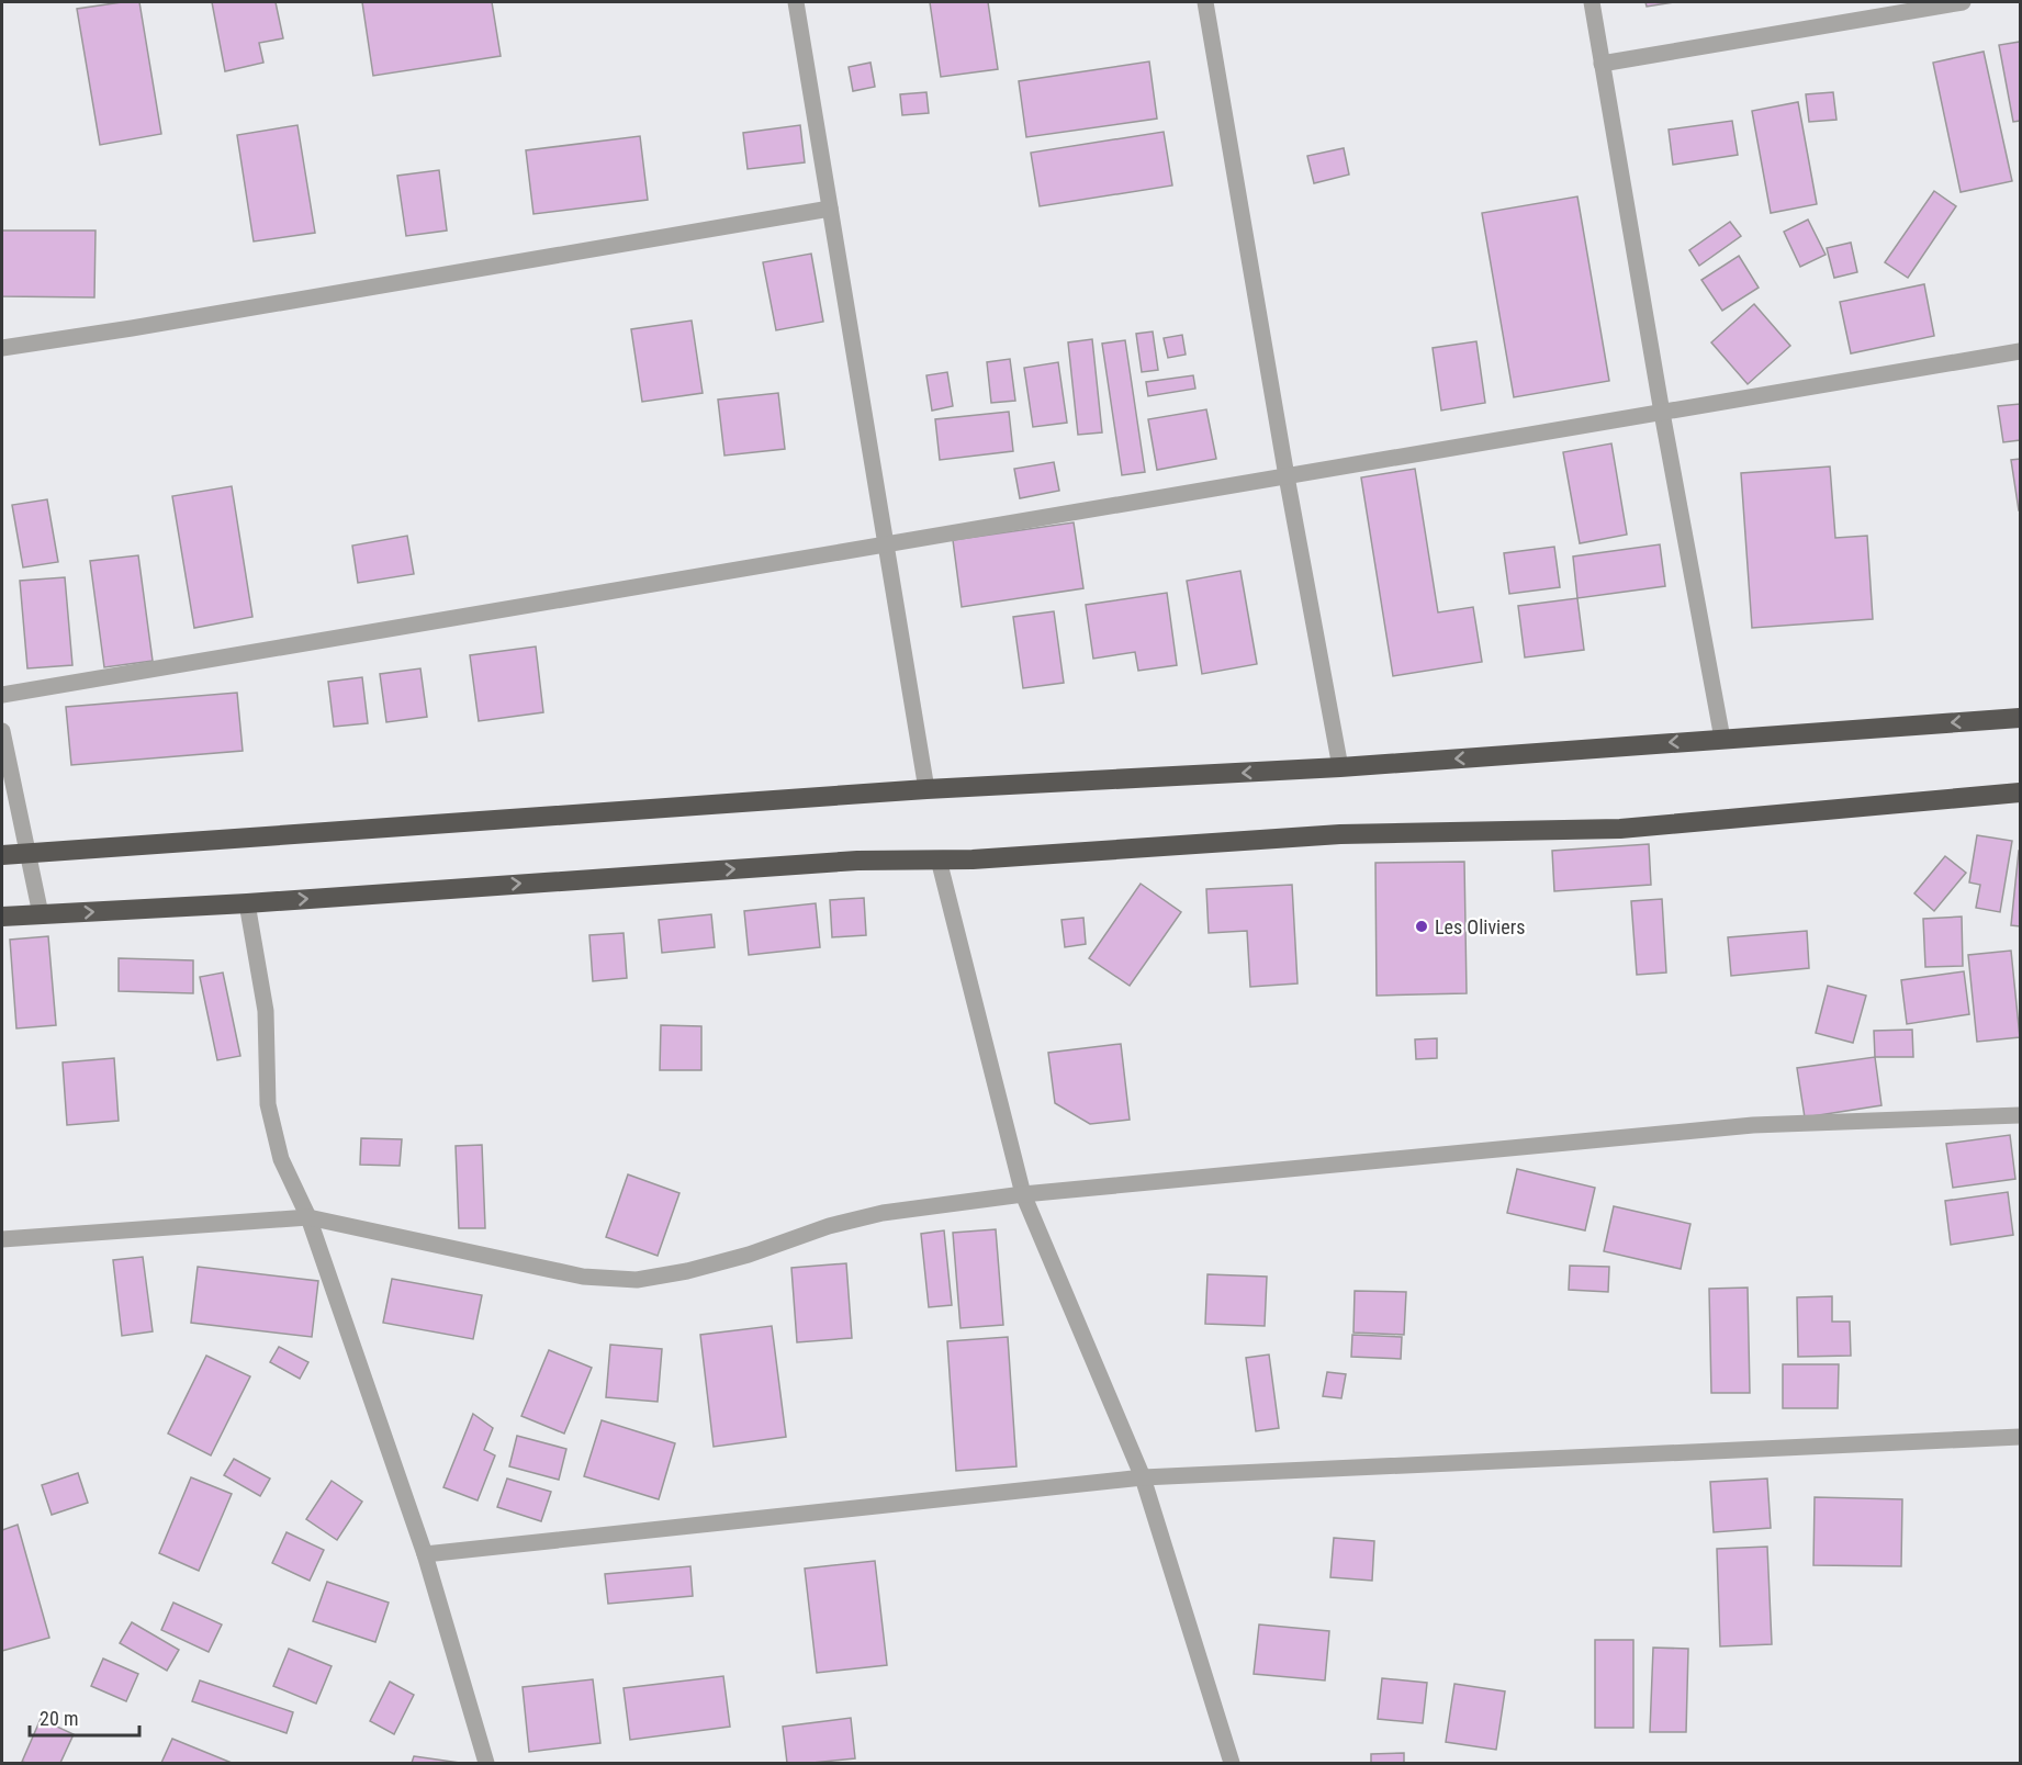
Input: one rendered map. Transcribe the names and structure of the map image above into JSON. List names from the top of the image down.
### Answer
{
  "places": ["Les Oliviers"],
  "scale_bar": "20 m"
}
